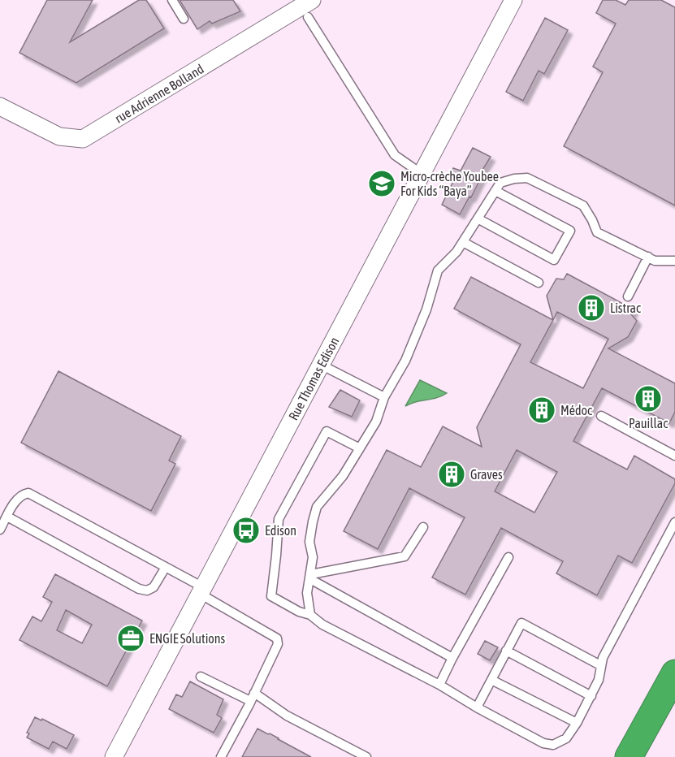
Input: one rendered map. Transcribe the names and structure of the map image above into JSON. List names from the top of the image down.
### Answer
{
  "streets": {
    "street": ["rue Adrienne Bolland", "Rue Thomas Edison"]
  },
  "places": {
    "school or university": ["Micro-crèche Youbee For Kids “Baya”"],
    "building": [
      "Listrac",
      "Pauillac",
      "Médoc",
      "Graves"
    ],
    "bus stop": ["Edison"],
    "office": ["ENGIE Solutions"]
  }
}
